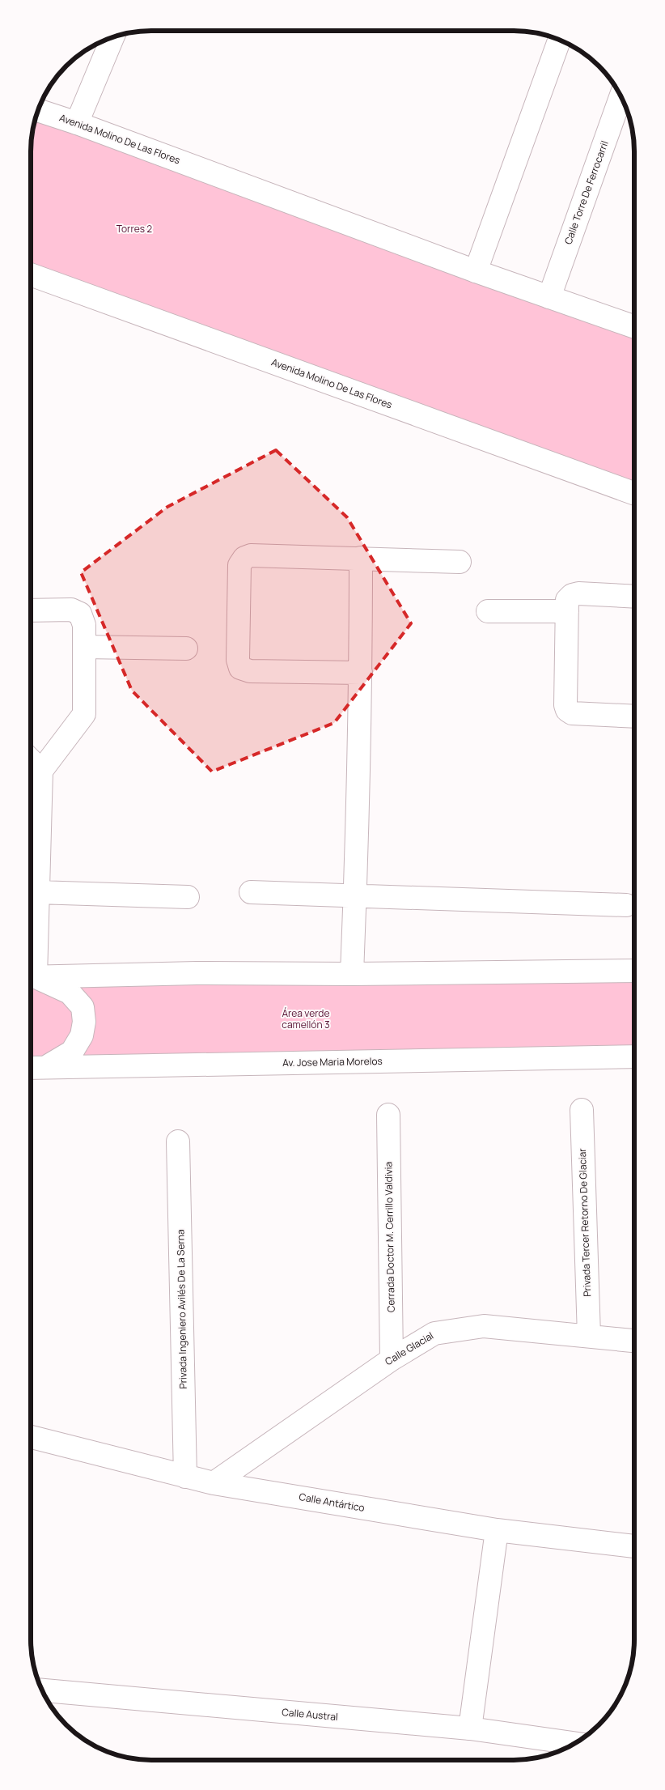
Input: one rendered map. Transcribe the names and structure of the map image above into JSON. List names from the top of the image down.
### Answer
{
  "streets": {
    "street": [
      "Avenida Molino De Las Flores",
      "Calle Torre De Ferrocarril",
      "Av. Jose Maria Morelos",
      "Privada Tercer Retorno De Glaciar",
      "Cerrada Doctor M. Cerrillo Valdivia",
      "Privada Ingeniero Avilés De La Serna",
      "Calle Glacial",
      "Calle Antártico",
      "Calle Austral"
    ]
  },
  "crossings": [
    ["Avenida Molino De Las Flores", "Calle Torre De Ferrocarril"],
    ["Privada Tercer Retorno De Glaciar", "Calle Glacial"],
    ["Cerrada Doctor M. Cerrillo Valdivia", "Calle Glacial"],
    ["Privada Ingeniero Avilés De La Serna", "Calle Antártico"],
    ["Calle Glacial", "Calle Antártico"]
  ],
  "parks": ["Torres 2", "Área verde camellón 3"]
}
